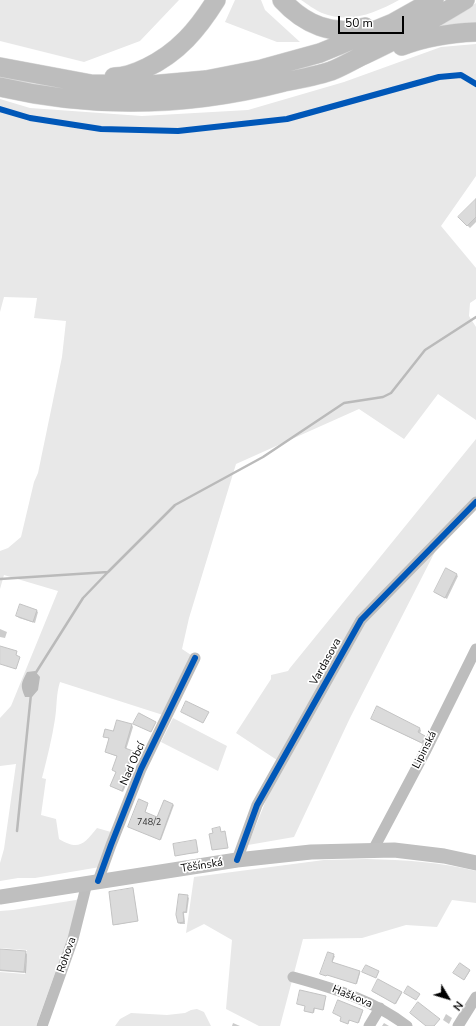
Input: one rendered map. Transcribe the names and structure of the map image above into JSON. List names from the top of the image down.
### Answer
{
  "streets": {
    "main road": ["Těšínská"],
    "street": [
      "Vardasova",
      "Lipinská",
      "Nad Obcí",
      "Rohova",
      "Haškova"
    ]
  },
  "crossings": [
    ["Vardasova", "Těšínská"],
    ["Lipinská", "Těšínská"],
    ["Nad Obcí", "Těšínská"],
    ["Nad Obcí", "Rohova"],
    ["Těšínská", "Rohova"]
  ],
  "house_numbers": ["748/2"],
  "scale_bar": "50 m",
  "north": "bottom right"
}
